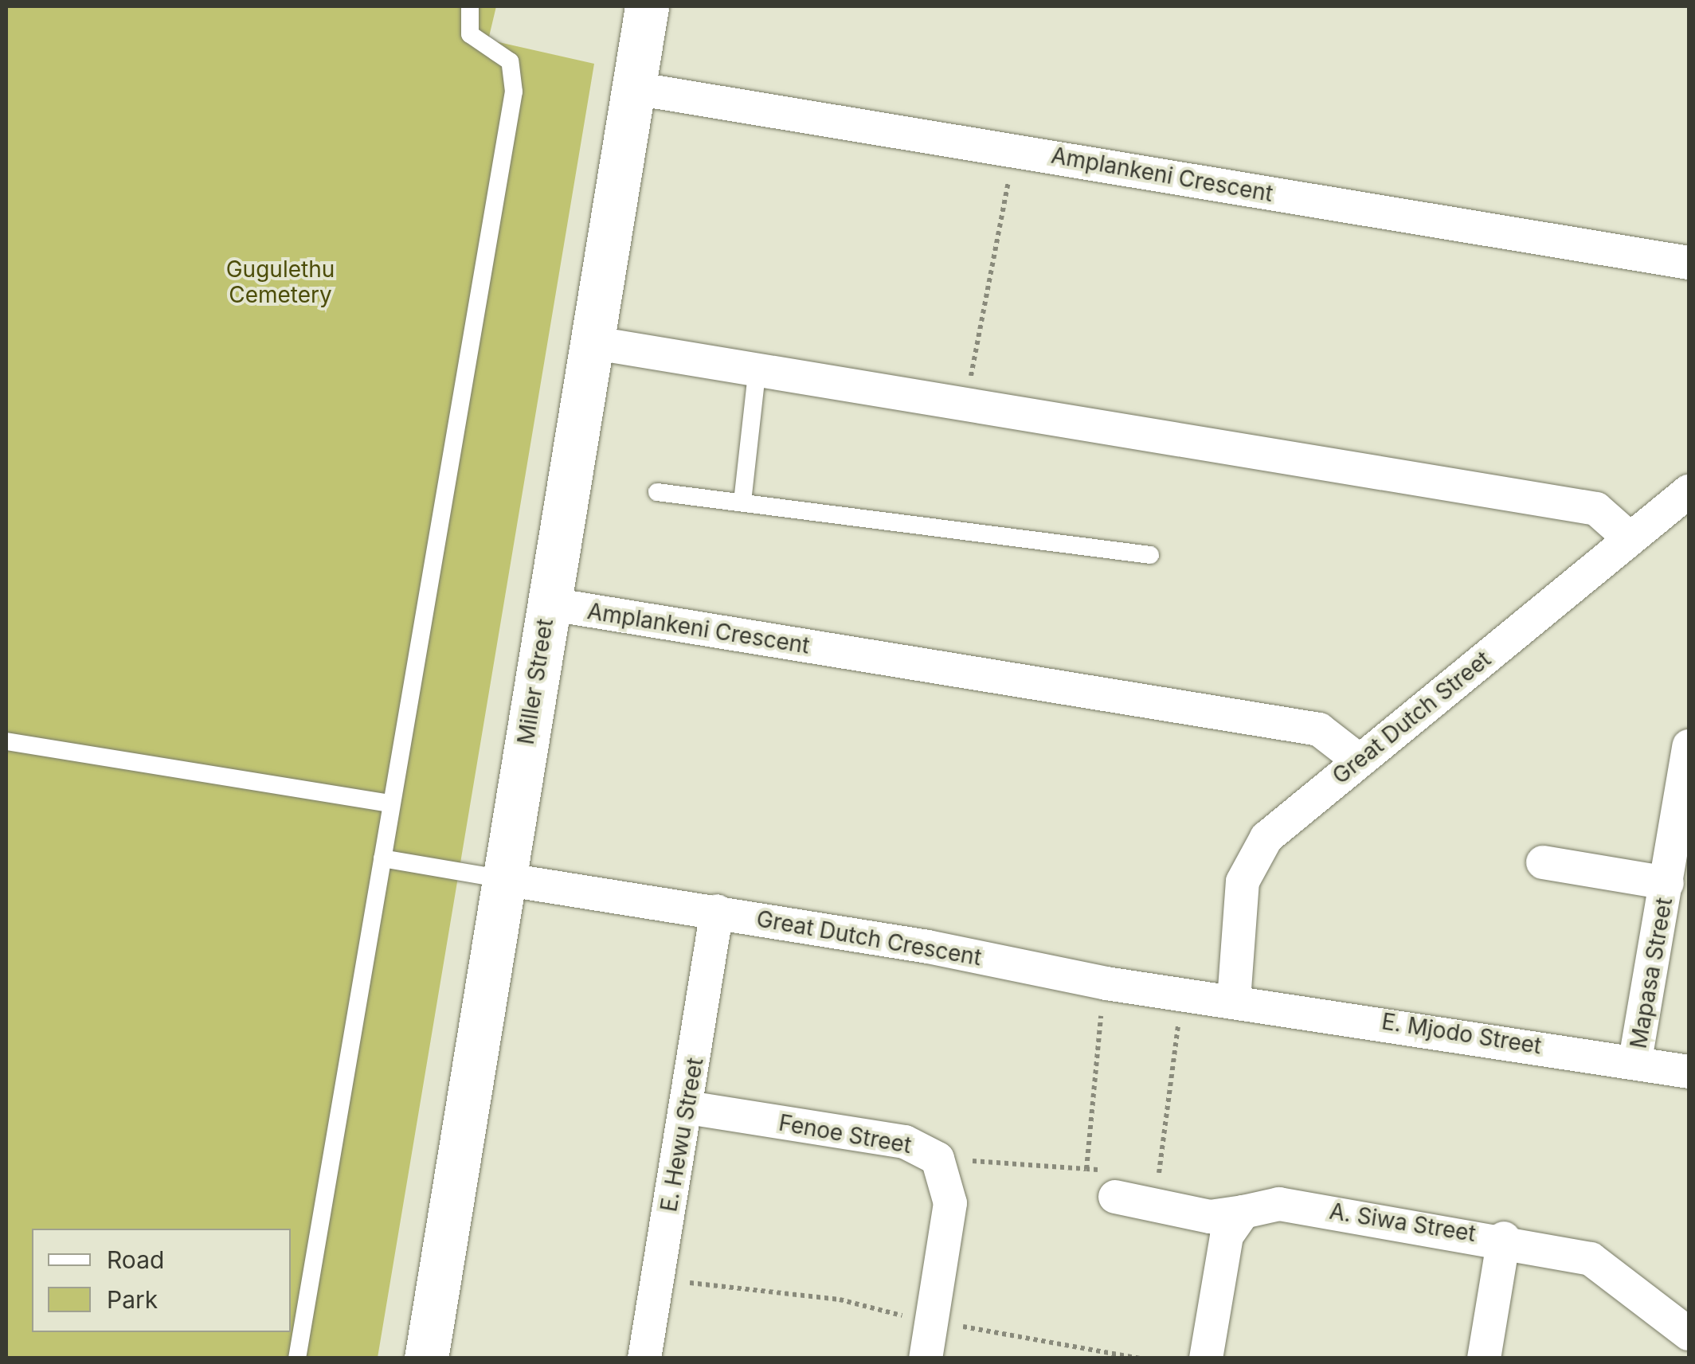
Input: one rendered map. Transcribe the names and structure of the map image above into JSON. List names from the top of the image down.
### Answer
{
  "streets": {
    "street": [
      "Amplankeni Crescent",
      "Miller Street",
      "Great Dutch Street",
      "Great Dutch Crescent",
      "Mapasa Street",
      "E. Mjodo Street",
      "Fenoe Street",
      "E. Hewu Street",
      "A. Siwa Street"
    ]
  },
  "crossings": [
    ["Amplankeni Crescent", "Miller Street"],
    ["Amplankeni Crescent", "Great Dutch Street"],
    ["Miller Street", "Great Dutch Crescent"],
    ["Great Dutch Street", "Great Dutch Crescent"],
    ["Great Dutch Street", "E. Mjodo Street"],
    ["Great Dutch Crescent", "E. Mjodo Street"],
    ["Great Dutch Crescent", "E. Hewu Street"],
    ["Mapasa Street", "E. Mjodo Street"],
    ["Fenoe Street", "E. Hewu Street"]
  ],
  "parks": ["Gugulethu Cemetery"],
  "legend": ["Road", "Park"]
}
